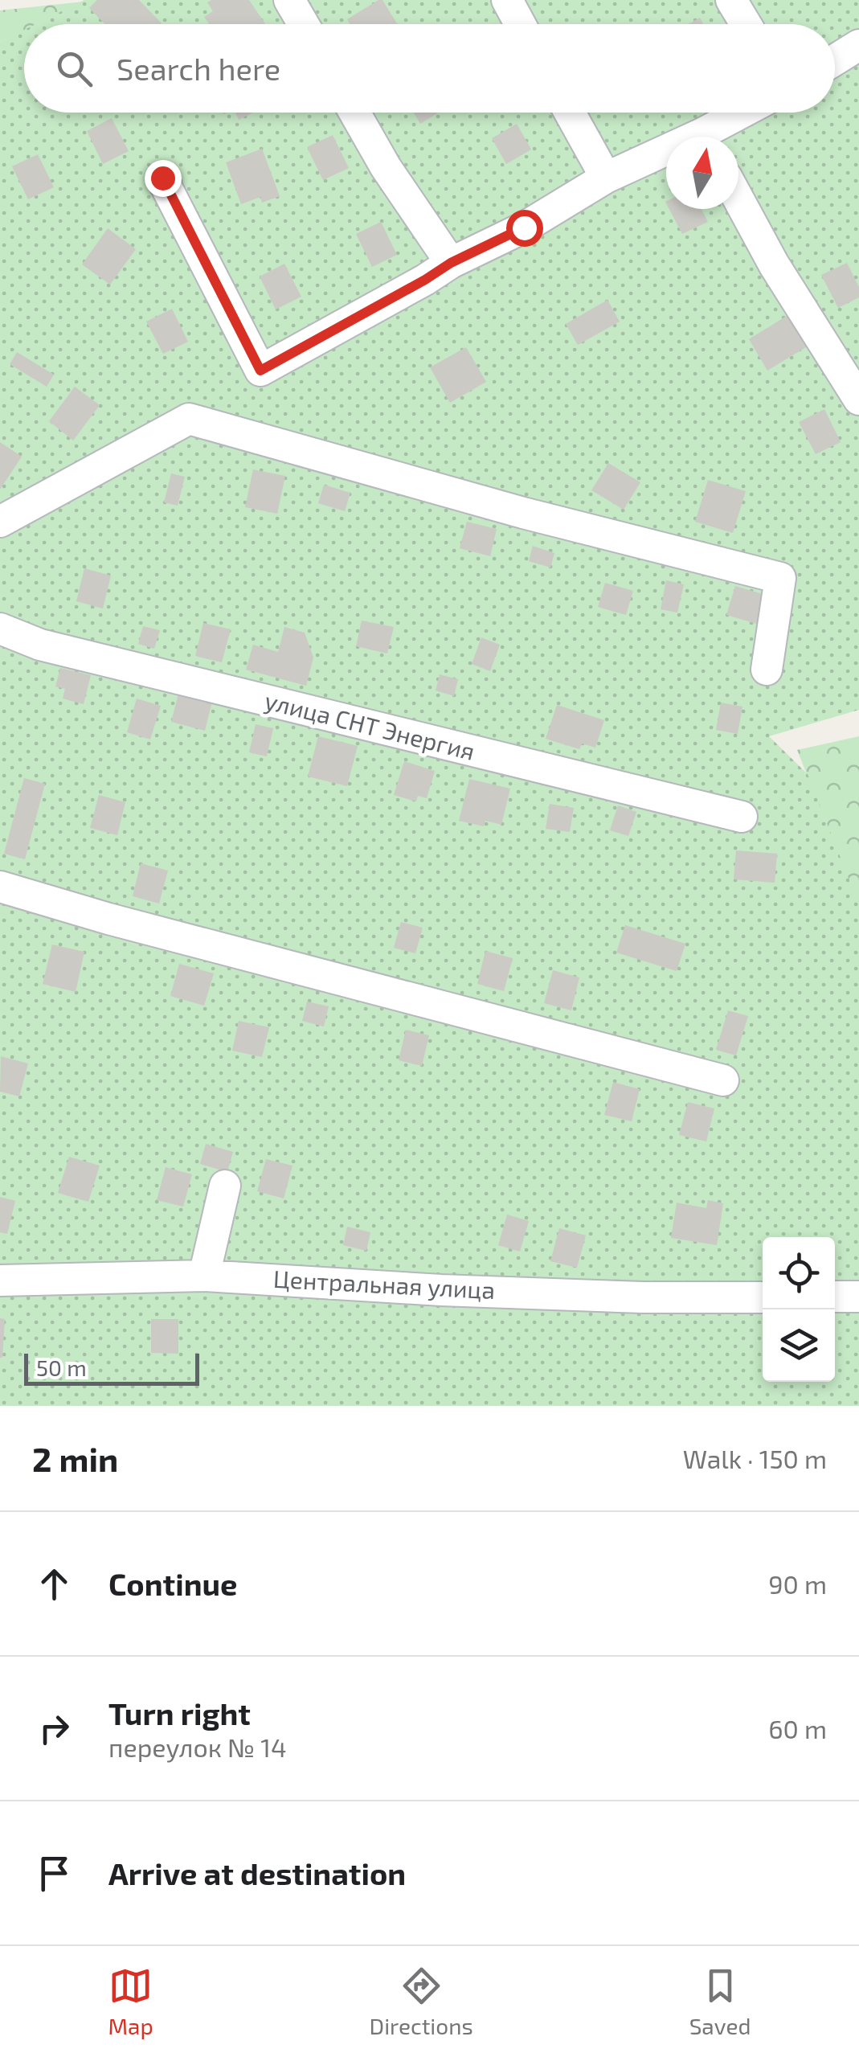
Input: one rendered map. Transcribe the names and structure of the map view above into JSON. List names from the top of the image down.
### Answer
{
  "streets": {
    "street": ["улица СНТ Энергия", "Центральная улица"]
  },
  "scale_bar": "50 m",
  "north": "top",
  "page": {
    "search": "Search here",
    "scale": "50 m",
    "heading": ["2 min", "Walk · 150 m"],
    "list": [
      ["Continue", "90 m"],
      ["Turn right", "переулок № 14", "60 m"],
      "Arrive at destination"
    ],
    "nav": ["Map", "Directions", "Saved"]
  }
}
